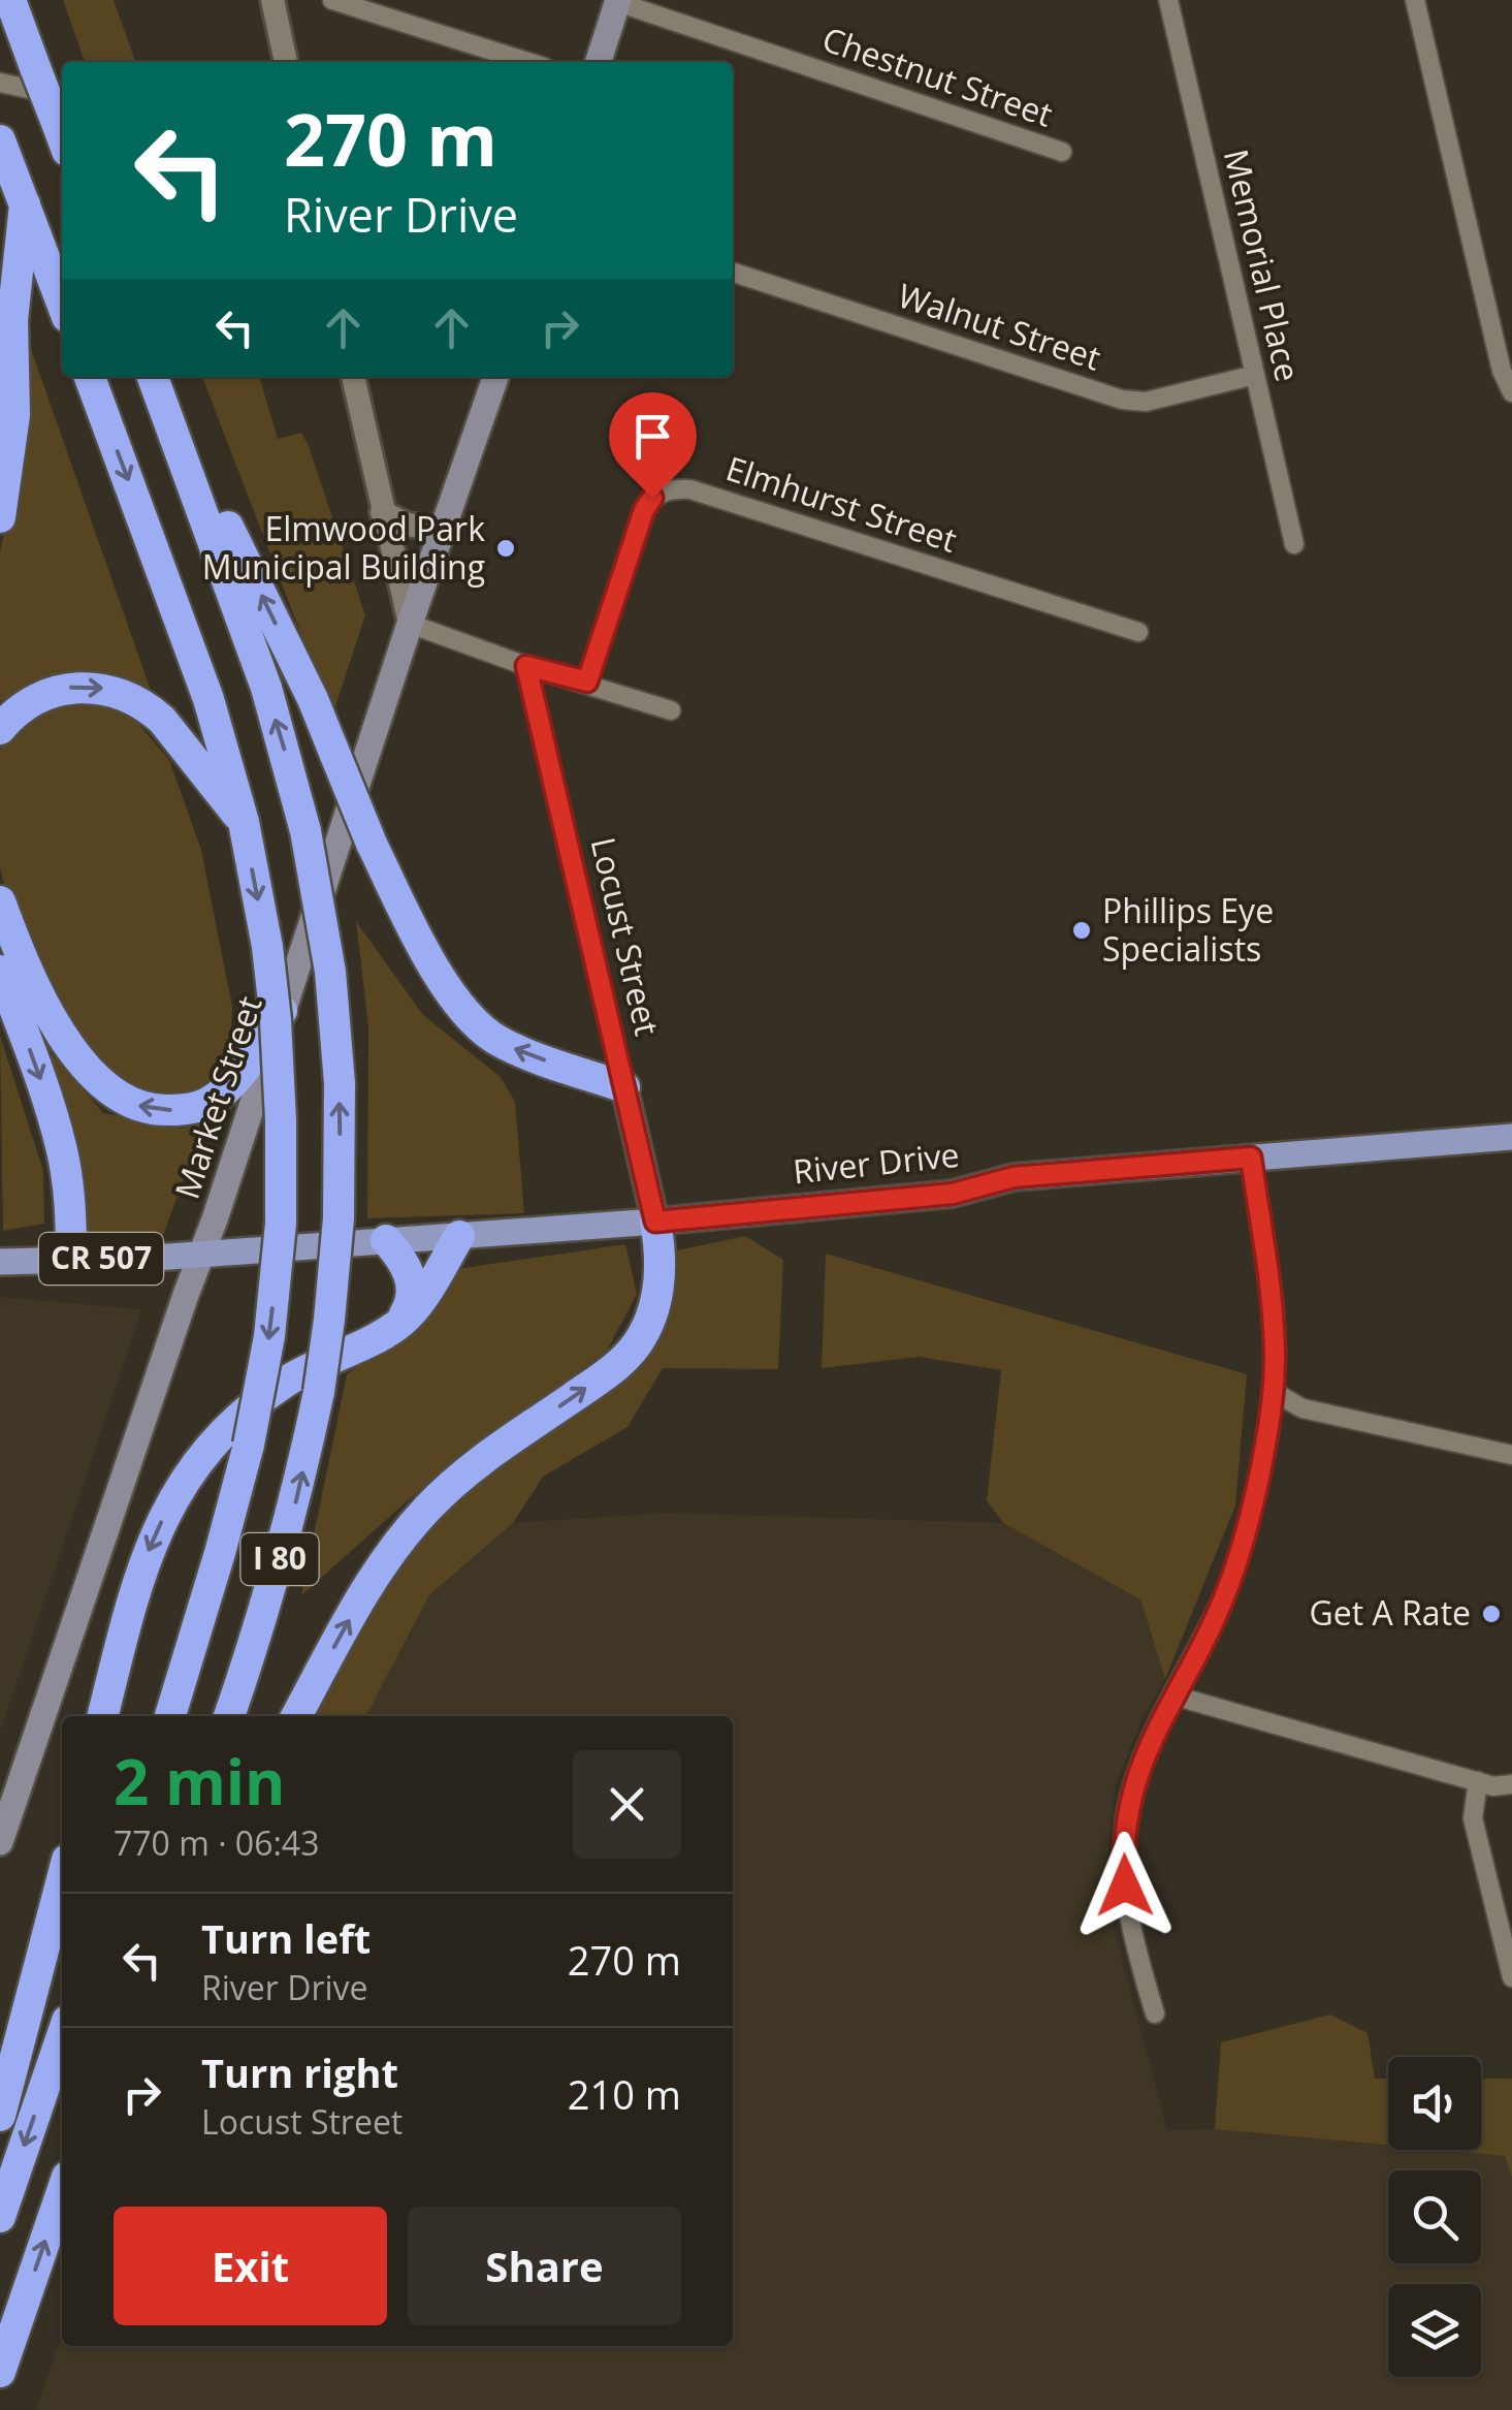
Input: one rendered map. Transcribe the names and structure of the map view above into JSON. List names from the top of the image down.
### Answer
{
  "streets": {
    "highway": ["I 80"],
    "main road": [
      "Locust Street",
      "Market Street",
      "River Drive",
      "CR 507"
    ],
    "street": [
      "Chestnut Street",
      "Memorial Place",
      "Walnut Street",
      "Elmhurst Street"
    ]
  },
  "crossings": [
    ["Memorial Place", "Walnut Street"],
    ["Locust Street", "River Drive"],
    ["Market Street", "River Drive"]
  ],
  "places": ["Elmwood Park Municipal Building", "Phillips Eye Specialists", "Get A Rate"],
  "page": {
    "turn": ["270 m", "River Drive"],
    "heading": ["2 min", "770 m · 06:43"],
    "list": [
      {
        "name": "Turn left",
        "note": "River Drive",
        "value": "270 m"
      },
      {
        "name": "Turn right",
        "note": "Locust Street",
        "value": "210 m"
      }
    ],
    "buttons": ["Exit", "Share"]
  }
}
